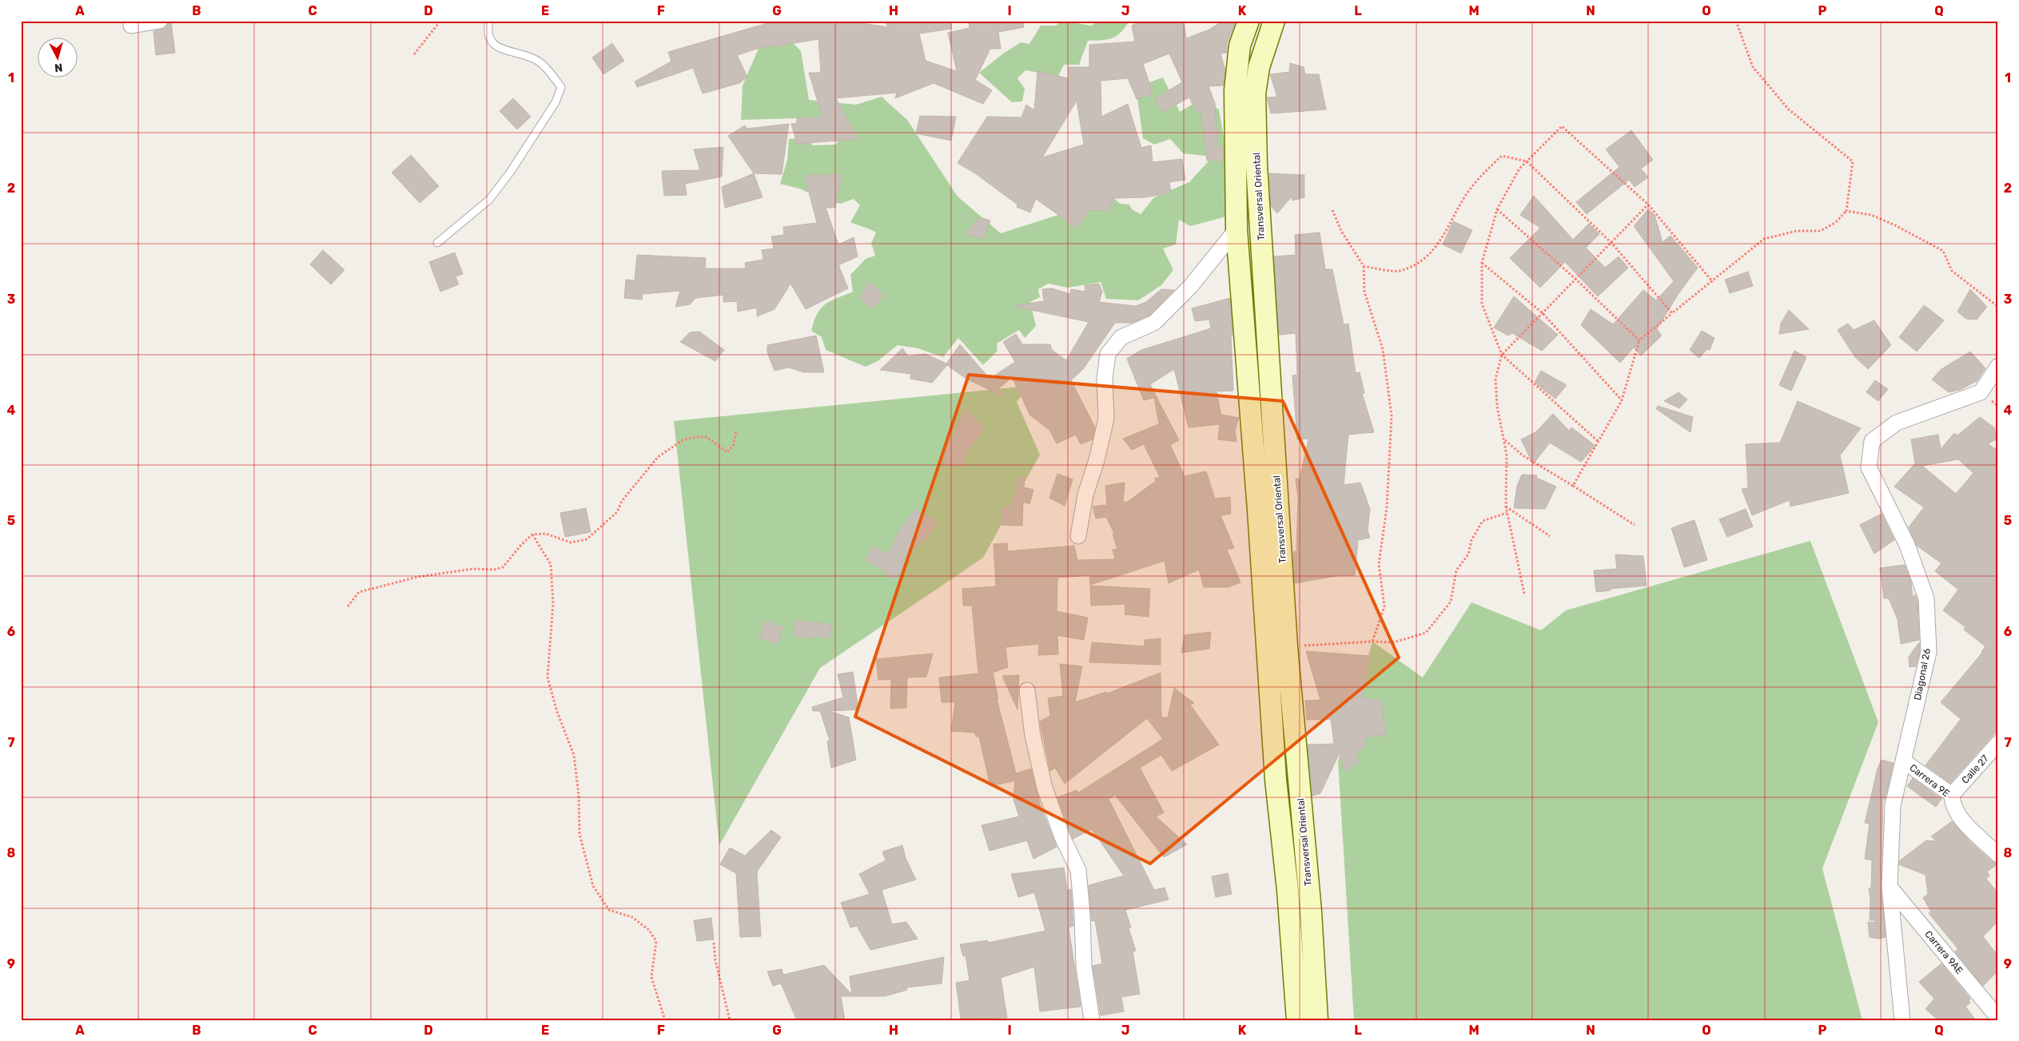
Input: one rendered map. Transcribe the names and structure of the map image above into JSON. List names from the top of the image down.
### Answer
{
  "streets": {
    "main road": ["Transversal Oriental"],
    "street": [
      "Diagonal 26",
      "Calle 27",
      "Carrera 9E",
      "Carrera 9AE"
    ]
  },
  "crossings": [
    ["Diagonal 26", "Carrera 9E"],
    ["Diagonal 26", "Carrera 9AE"],
    ["Calle 27", "Carrera 9E"]
  ],
  "north": "bottom",
  "grid": {
    "columns": [
      "A",
      "B",
      "C",
      "D",
      "E",
      "F",
      "G",
      "H",
      "I",
      "J",
      "K",
      "L",
      "M",
      "N",
      "O",
      "P",
      "Q"
    ],
    "rows": [
      "1",
      "2",
      "3",
      "4",
      "5",
      "6",
      "7",
      "8",
      "9"
    ]
  }
}
